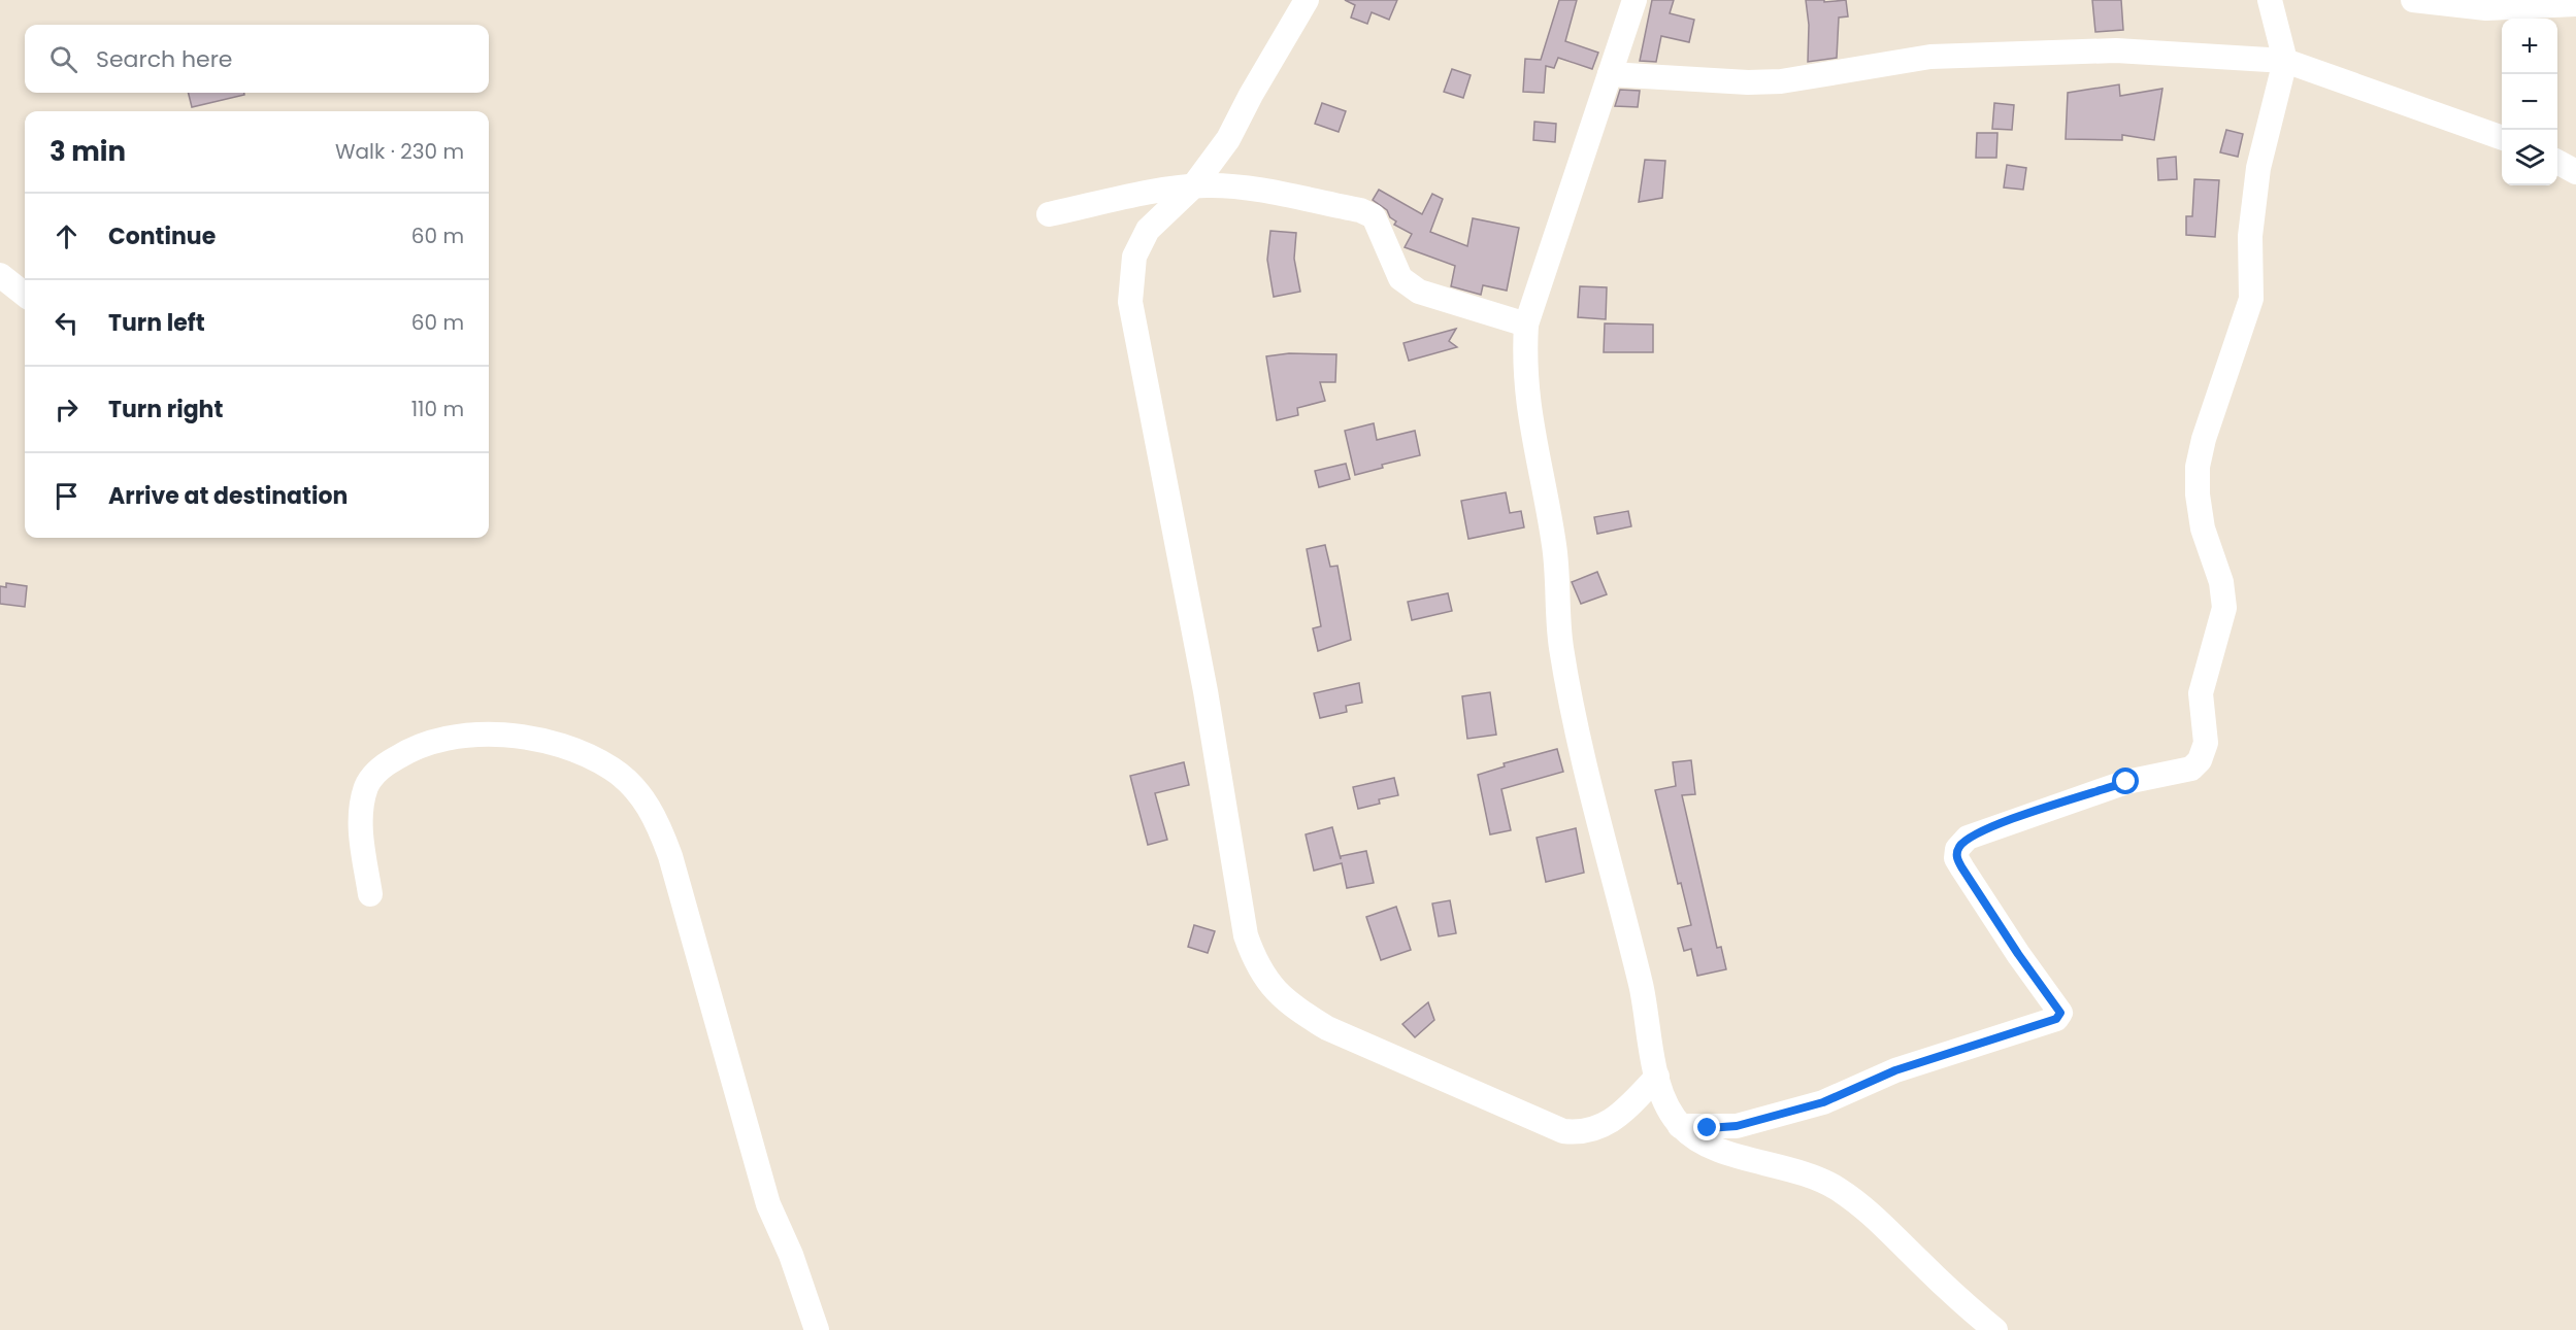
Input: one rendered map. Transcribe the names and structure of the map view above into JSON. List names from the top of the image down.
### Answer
{
  "page": {
    "map_buttons": ["+", "−"],
    "search": "Search here",
    "heading": ["3 min", "Walk · 230 m"],
    "list": [
      ["Continue", "60 m"],
      ["Turn left", "60 m"],
      ["Turn right", "110 m"],
      "Arrive at destination"
    ]
  }
}
